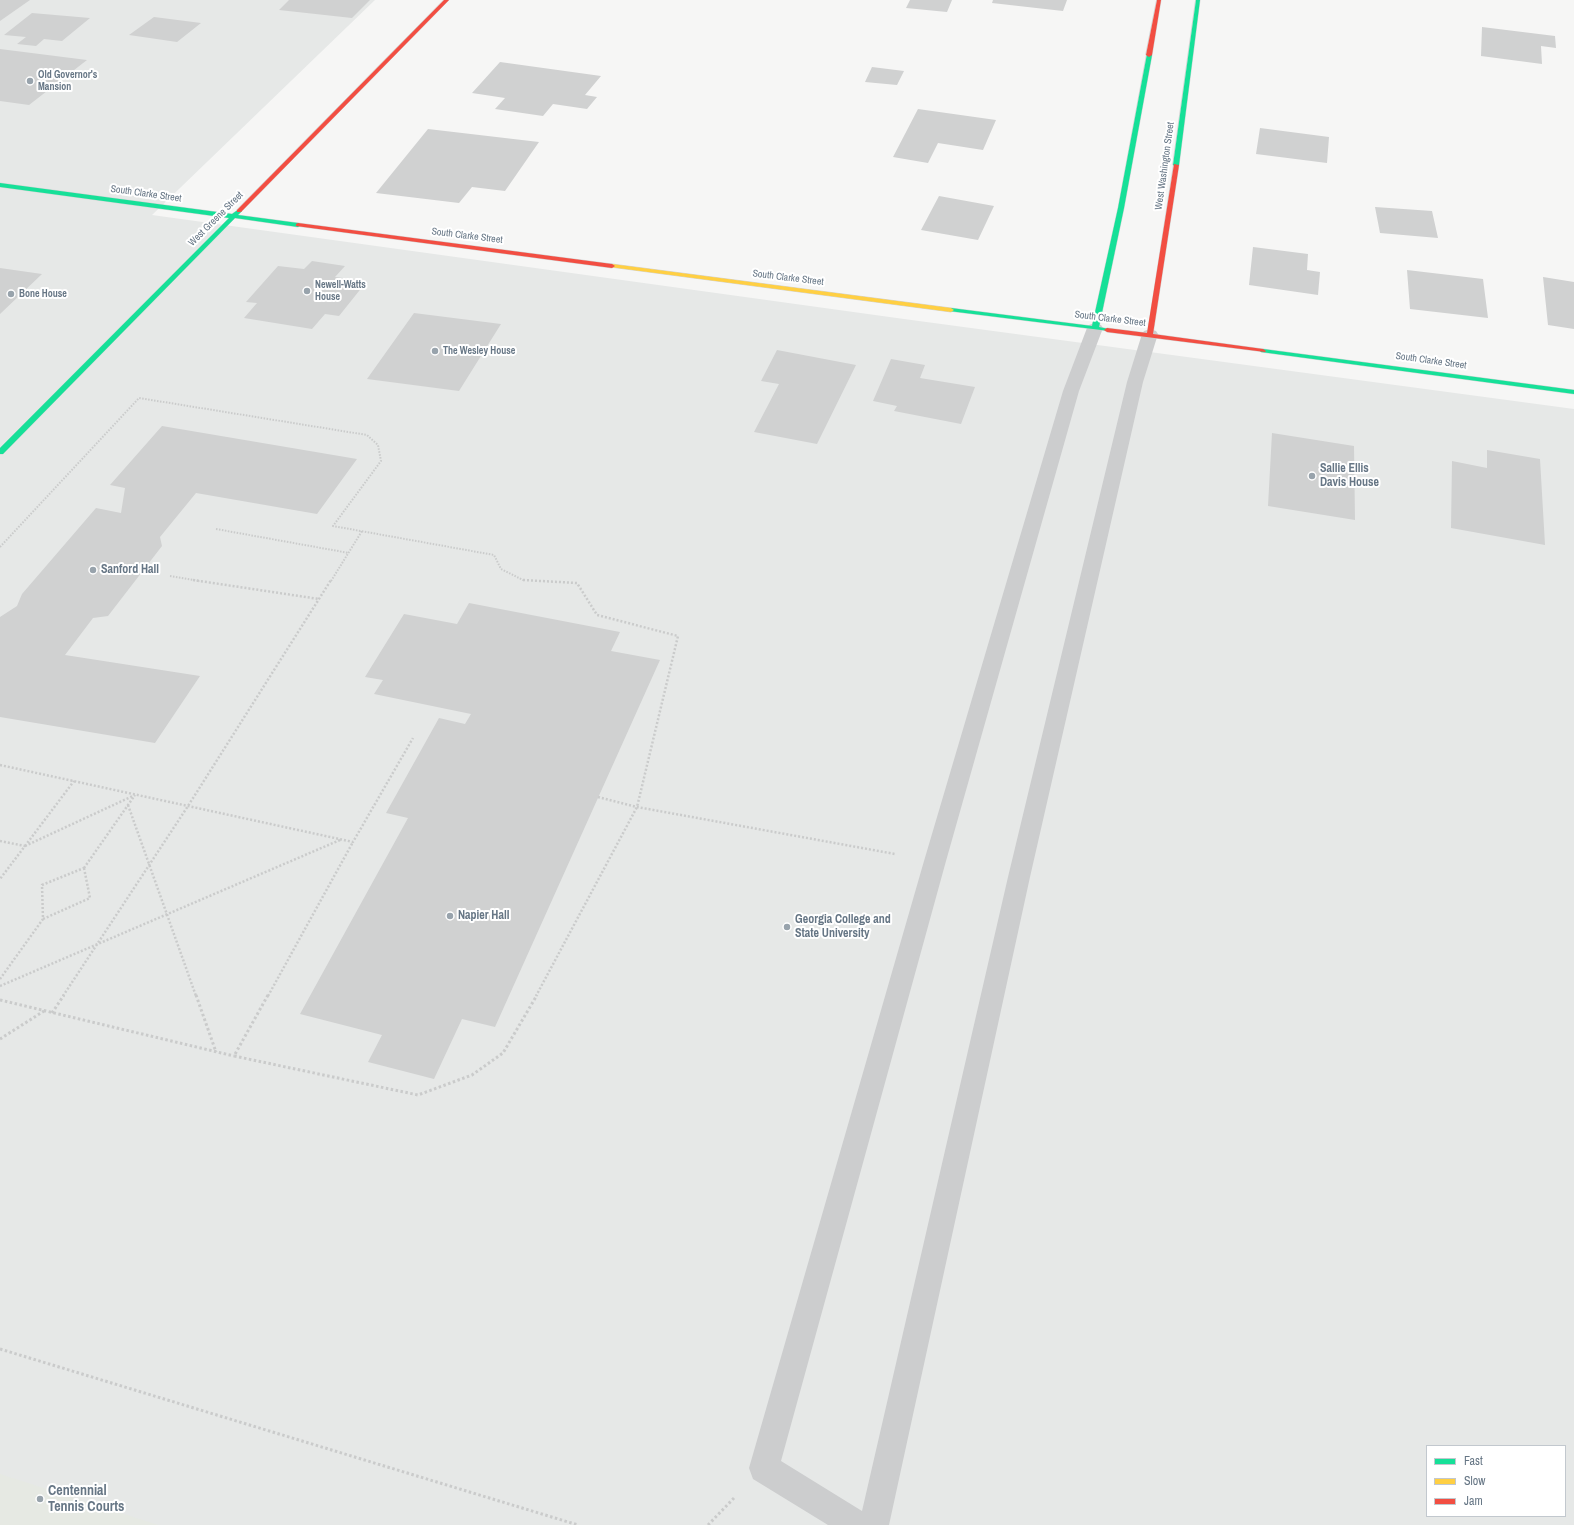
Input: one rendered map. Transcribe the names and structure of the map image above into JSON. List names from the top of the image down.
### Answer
{
  "streets": {
    "street": ["West Washington Street", "South Clarke Street", "West Greene Street"]
  },
  "crossings": [
    ["West Washington Street", "South Clarke Street"],
    ["South Clarke Street", "West Greene Street"]
  ],
  "places": [
    "Old Governor's Mansion",
    "Newell-Watts House",
    "Bone House",
    "The Wesley House",
    "Sallie Ellis Davis House",
    "Sanford Hall",
    "Napier Hall",
    "Georgia College and State University",
    "Centennial Tennis Courts"
  ],
  "legend": ["Fast", "Slow", "Jam"]
}
